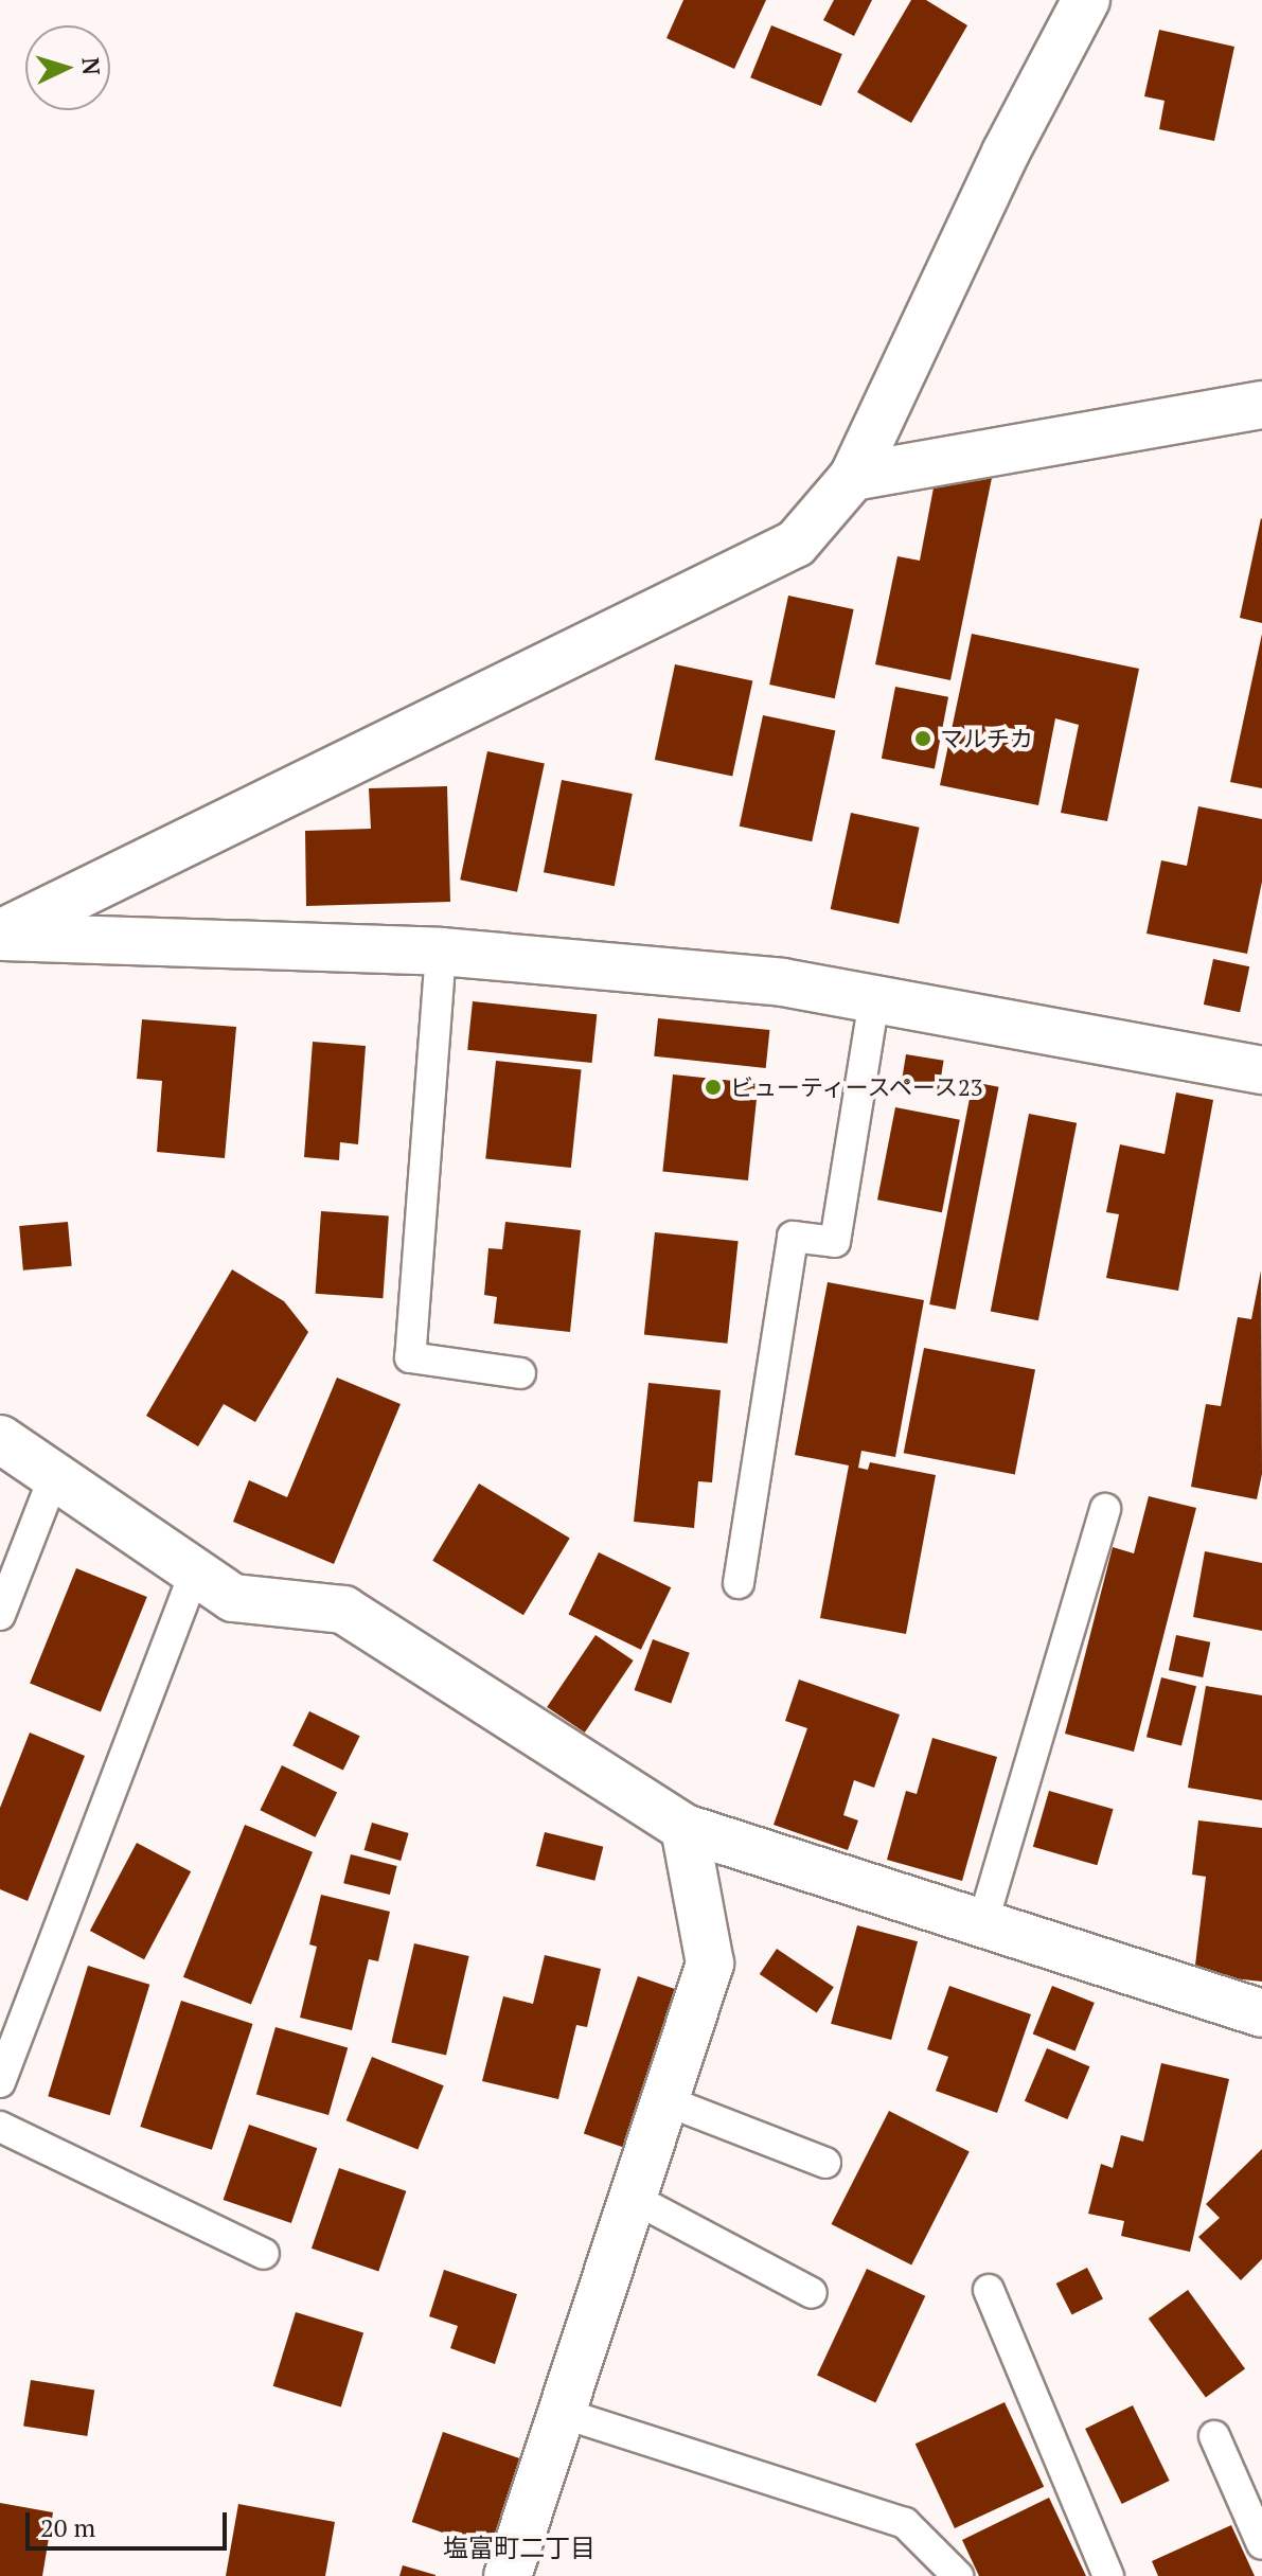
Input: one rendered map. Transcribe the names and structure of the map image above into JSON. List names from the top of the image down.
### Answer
{
  "districts": ["塩富町二丁目"],
  "places": ["マルチカ", "ビューティースペース23"],
  "scale_bar": "20 m",
  "north": "right"
}
